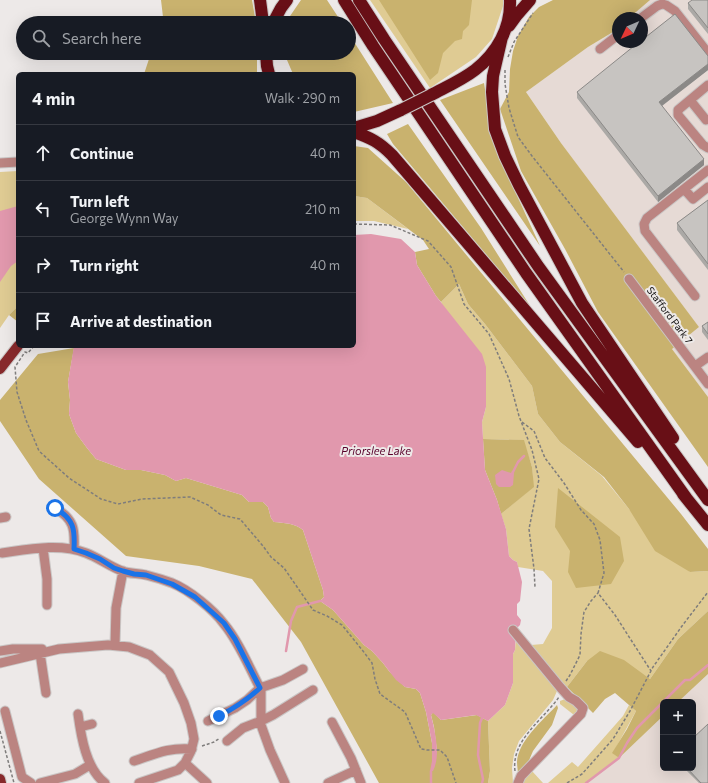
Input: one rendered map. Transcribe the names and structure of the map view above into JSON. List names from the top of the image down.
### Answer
{
  "streets": {
    "street": ["Stafford Park 7"]
  },
  "water": ["Priorslee Lake"],
  "north": "bottom left",
  "page": {
    "search": "Search here",
    "heading": ["4 min", "Walk · 290 m"],
    "list": [
      ["Continue", "40 m"],
      ["Turn left", "George Wynn Way", "210 m"],
      ["Turn right", "40 m"],
      "Arrive at destination"
    ],
    "map_buttons": ["+", "−"]
  }
}
